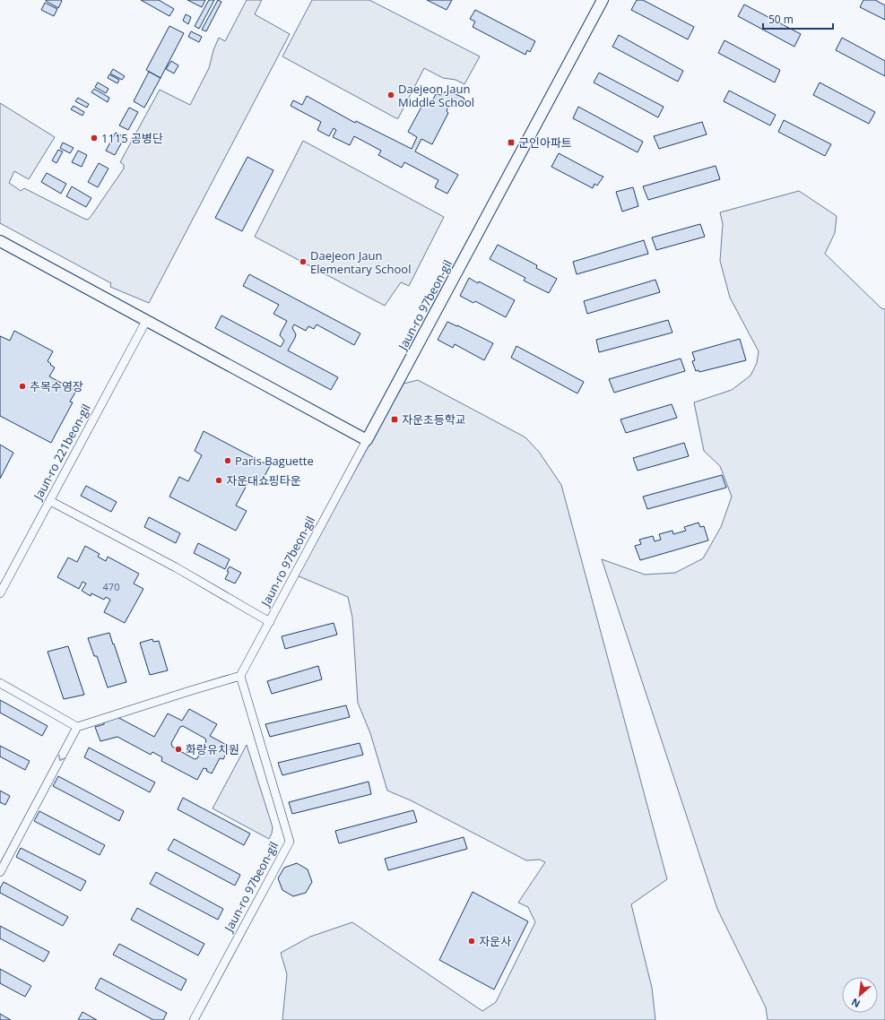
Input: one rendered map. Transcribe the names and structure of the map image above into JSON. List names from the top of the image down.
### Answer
{
  "streets": {
    "street": ["Jaun-ro 97beon-gil", "Jaun-ro 221beon-gil"]
  },
  "crossings": [
    ["Jaun-ro 97beon-gil", "Jaun-ro 221beon-gil"]
  ],
  "places": {
    "other": [
      "Daejeon Jaun Middle School",
      "1115 공병단",
      "Daejeon Jaun Elementary School",
      "추목수영장",
      "Paris Baguette",
      "자운대쇼핑타운",
      "화랑유치원",
      "자운사"
    ],
    "transit": ["군인아파트", "자운초등학교"]
  },
  "house_numbers": ["470"],
  "scale_bar": "50 m",
  "north": "bottom left"
}
